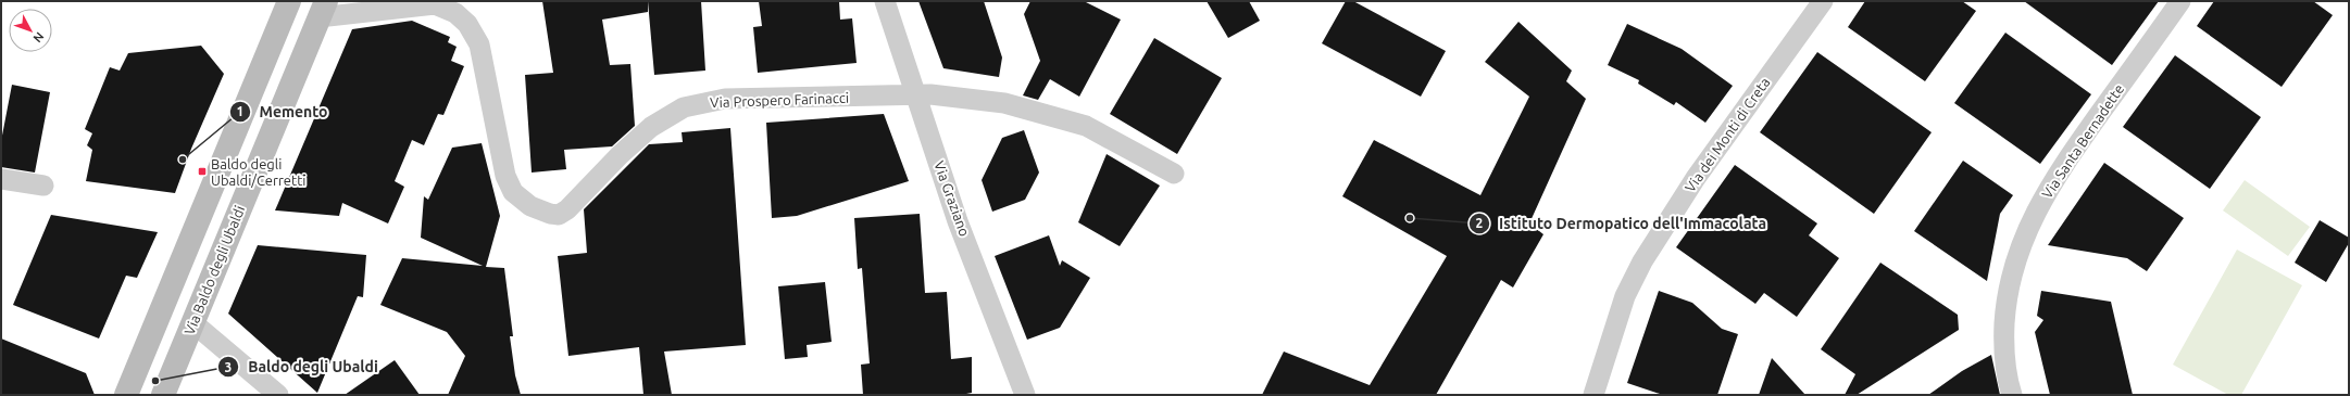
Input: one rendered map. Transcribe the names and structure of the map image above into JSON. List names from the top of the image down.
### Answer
{
  "streets": {
    "main road": ["Via Baldo degli Ubaldi"],
    "street": [
      "Via Prospero Farinacci",
      "Via dei Monti di Creta",
      "Via Santa Bernadette",
      "Via Graziano"
    ]
  },
  "crossings": [
    ["Via Prospero Farinacci", "Via Graziano"],
    ["Via Prospero Farinacci", "Via Baldo degli Ubaldi"]
  ],
  "places": {
    "other": ["Memento", "Istituto Dermopatico dell'Immacolata", "Baldo degli Ubaldi"],
    "transit": ["Baldo degli Ubaldi/Cerretti"]
  },
  "north": "bottom right"
}
